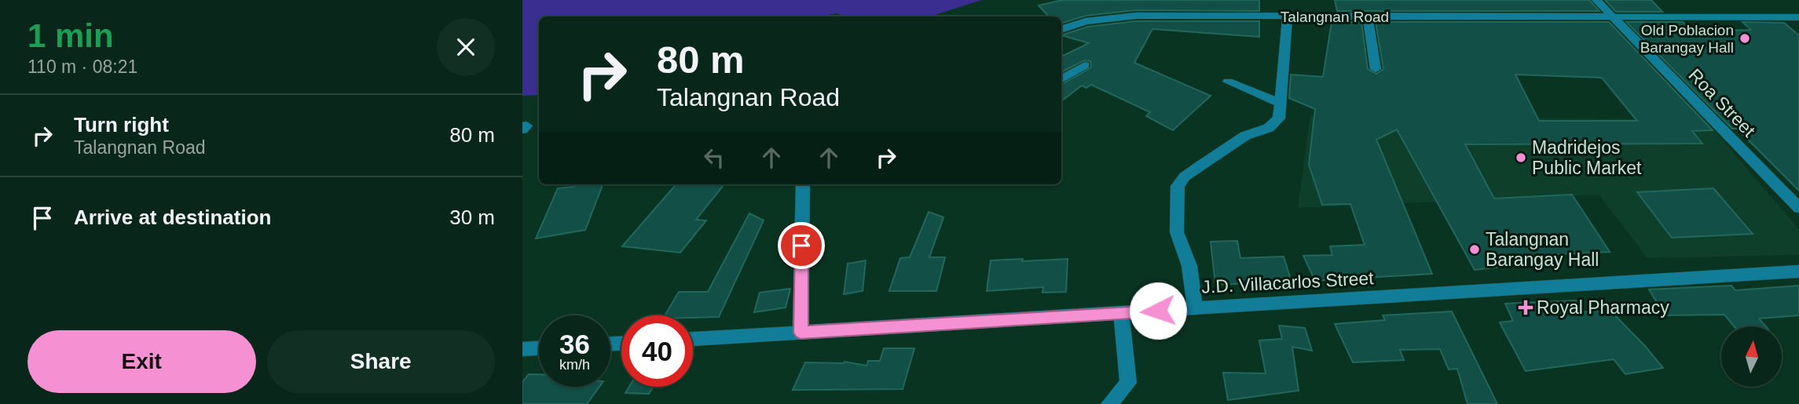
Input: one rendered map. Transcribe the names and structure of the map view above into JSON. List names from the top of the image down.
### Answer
{
  "streets": {
    "street": ["Talangnan Road", "Roa Street", "J.D. Villacarlos Street"]
  },
  "crossings": [
    ["Talangnan Road", "Roa Street"]
  ],
  "places": {
    "other": ["Old Poblacion Barangay Hall", "Madridejos Public Market", "Talangnan Barangay Hall"],
    "health": ["Royal Pharmacy"]
  },
  "north": "top",
  "page": {
    "heading": ["1 min", "110 m · 08:21"],
    "turn": ["80 m", "Talangnan Road"],
    "list": [
      {
        "name": "Turn right",
        "note": "Talangnan Road",
        "value": "80 m"
      },
      {
        "name": "Arrive at destination",
        "value": "30 m"
      }
    ],
    "speed": "36 km/h",
    "limit": "40",
    "buttons": ["Exit", "Share"]
  }
}
